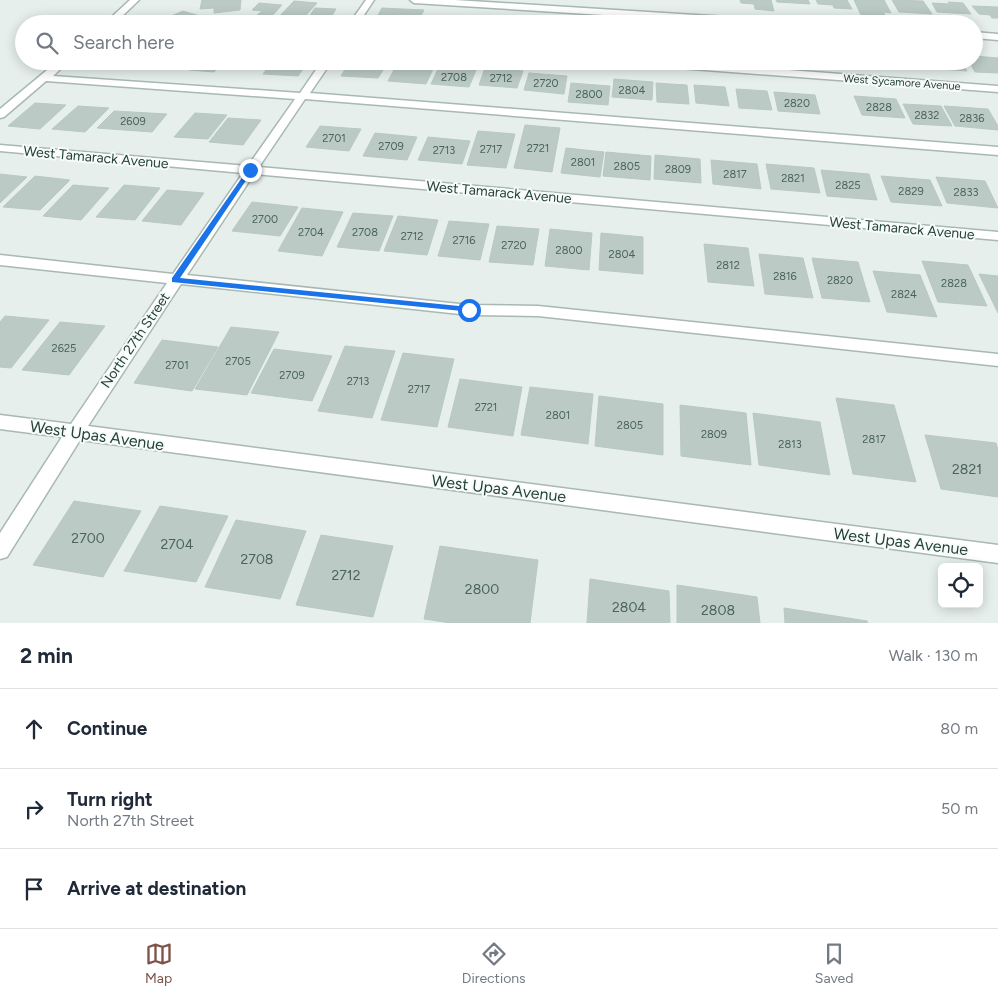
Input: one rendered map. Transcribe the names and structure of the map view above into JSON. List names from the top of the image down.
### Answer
{
  "streets": {
    "street": [
      "West Sycamore Avenue",
      "West Tamarack Avenue",
      "North 27th Street",
      "West Upas Avenue"
    ]
  },
  "crossings": [
    ["West Tamarack Avenue", "North 27th Street"],
    ["North 27th Street", "West Upas Avenue"]
  ],
  "house_numbers": [
    "2708",
    "2712",
    "2720",
    "2804",
    "2800",
    "2820",
    "2828",
    "2832",
    "2836",
    "2609",
    "2701",
    "2709",
    "2721",
    "2717",
    "2713",
    "2801",
    "2805",
    "2809",
    "2817",
    "2821",
    "2825",
    "2829",
    "2833",
    "2700",
    "2704",
    "2708",
    "2712",
    "2716",
    "2720",
    "2800",
    "2804",
    "2812",
    "2816",
    "2820",
    "2828",
    "2824",
    "2625",
    "2705",
    "2701",
    "2709",
    "2713",
    "2717",
    "2721",
    "2801",
    "2805",
    "2809",
    "2817",
    "2813",
    "2821",
    "2700",
    "2704",
    "2708",
    "2712",
    "2800",
    "2804",
    "2808"
  ],
  "page": {
    "search": "Search here",
    "heading": ["2 min", "Walk · 130 m"],
    "list": [
      ["Continue", "80 m"],
      ["Turn right", "North 27th Street", "50 m"],
      "Arrive at destination"
    ],
    "nav": ["Map", "Directions", "Saved"]
  }
}
